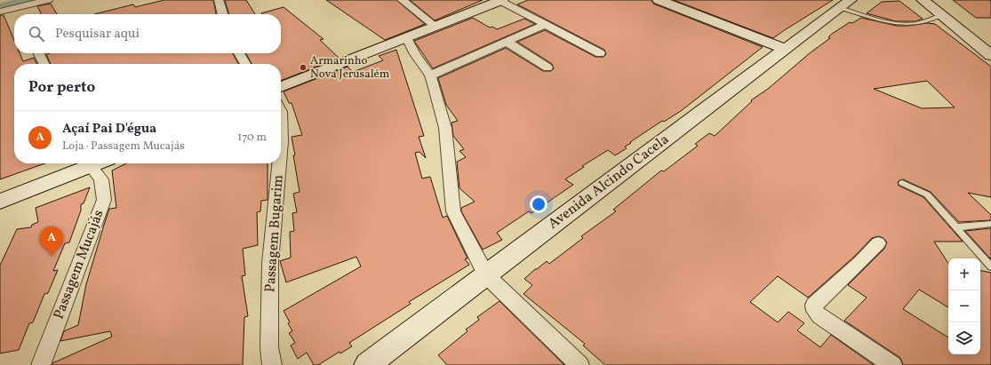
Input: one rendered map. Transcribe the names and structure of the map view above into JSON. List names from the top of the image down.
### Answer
{
  "streets": {
    "main road": ["Avenida Alcindo Cacela"],
    "street": ["Passagem Bugarim", "Passagem Mucajás"]
  },
  "places": ["Armarinho Nova Jerusalém"],
  "page": {
    "search": "Pesquisar aqui",
    "heading": "Por perto",
    "list": [
      {
        "mark": "A",
        "name": "Açaí Pai D'égua",
        "note": "Loja · Passagem Mucajás",
        "value": "170 m"
      }
    ],
    "pins": "A",
    "map_buttons": ["+", "−"]
  }
}
